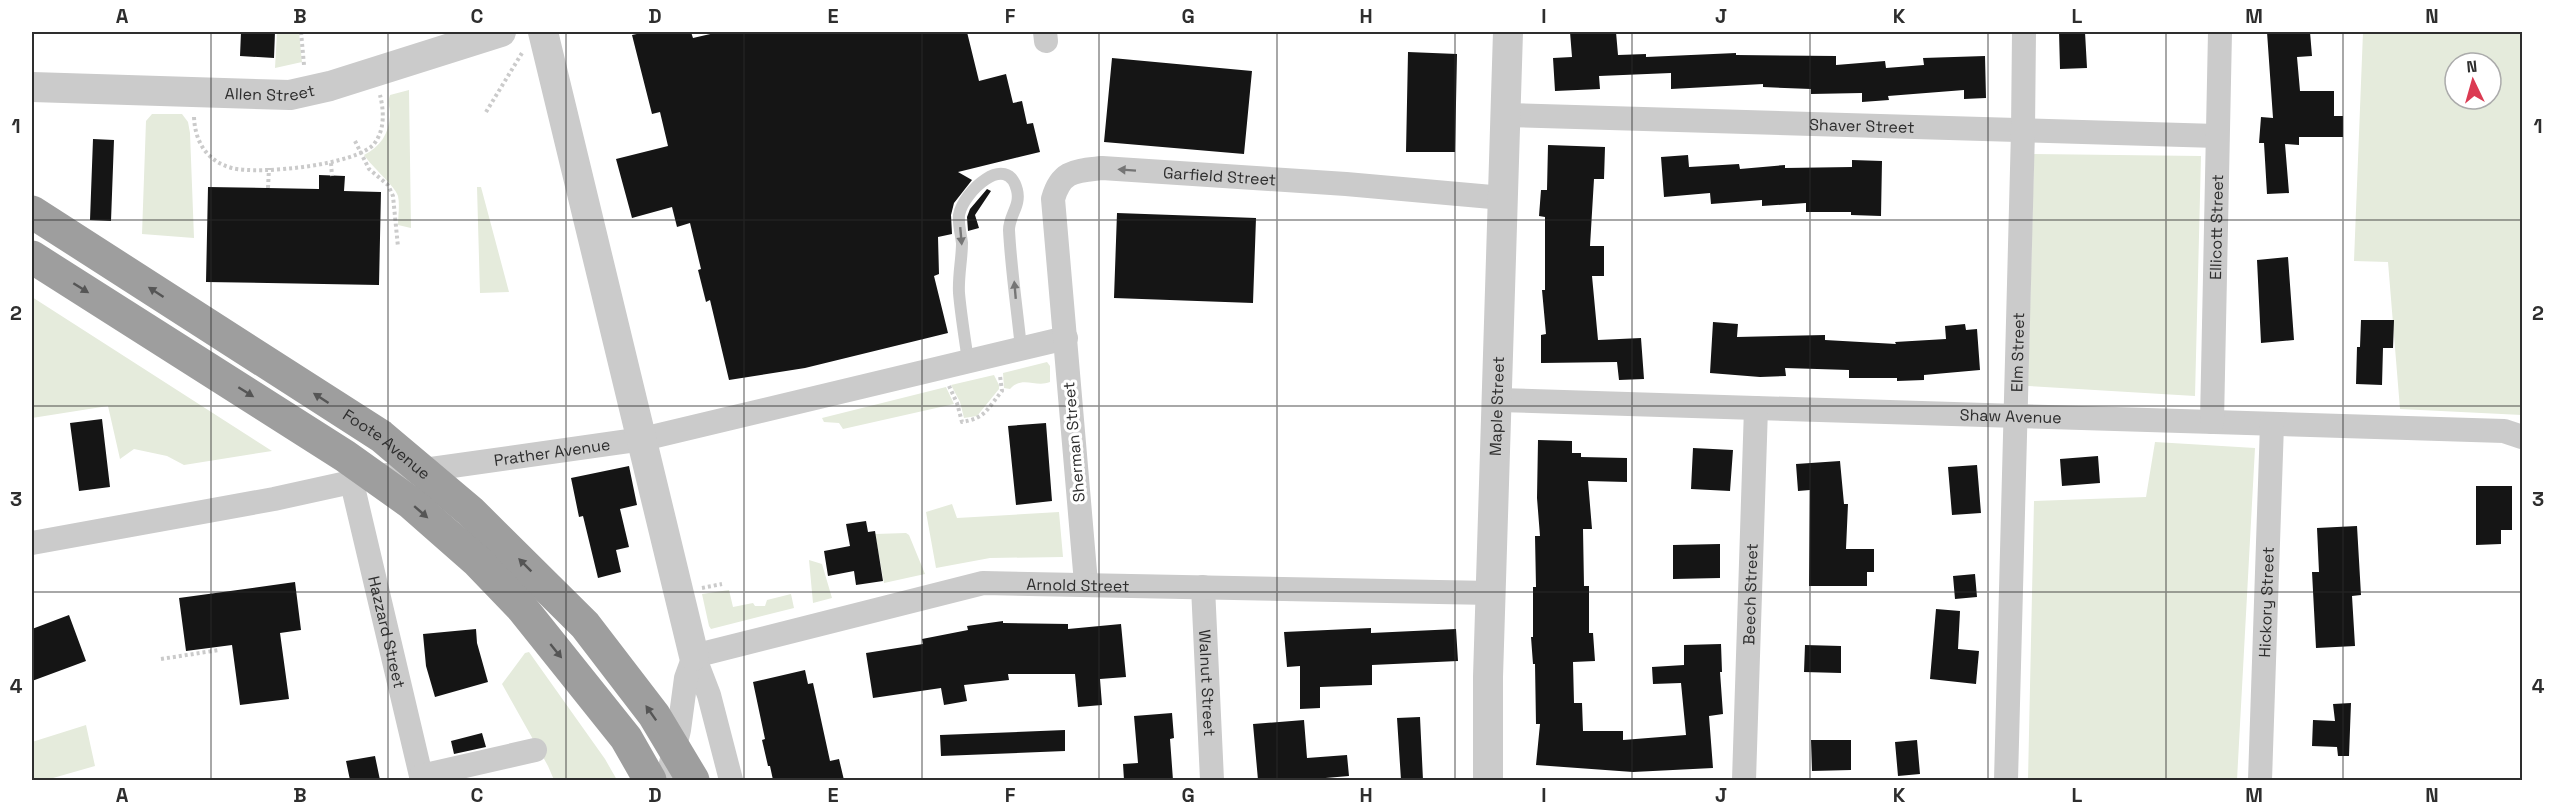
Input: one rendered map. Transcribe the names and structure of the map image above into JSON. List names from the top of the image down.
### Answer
{
  "streets": {
    "highway": ["Foote Avenue"],
    "street": [
      "Allen Street",
      "Shaver Street",
      "Garfield Street",
      "Ellicott Street",
      "Elm Street",
      "Maple Street",
      "Shaw Avenue",
      "Sherman Street",
      "Prather Avenue",
      "Arnold Street",
      "Beech Street",
      "Hickory Street",
      "Hazzard Street",
      "Walnut Street"
    ]
  },
  "crossings": [
    ["Shaver Street", "Ellicott Street"],
    ["Shaver Street", "Elm Street"],
    ["Shaver Street", "Maple Street"],
    ["Garfield Street", "Maple Street"],
    ["Garfield Street", "Sherman Street"],
    ["Ellicott Street", "Shaw Avenue"],
    ["Elm Street", "Shaw Avenue"],
    ["Maple Street", "Shaw Avenue"],
    ["Maple Street", "Arnold Street"],
    ["Shaw Avenue", "Beech Street"],
    ["Shaw Avenue", "Hickory Street"],
    ["Sherman Street", "Prather Avenue"],
    ["Sherman Street", "Arnold Street"],
    ["Foote Avenue", "Prather Avenue"],
    ["Foote Avenue", "Hazzard Street"],
    ["Prather Avenue", "Hazzard Street"],
    ["Arnold Street", "Walnut Street"]
  ],
  "north": "top",
  "grid": {
    "columns": [
      "A",
      "B",
      "C",
      "D",
      "E",
      "F",
      "G",
      "H",
      "I",
      "J",
      "K",
      "L",
      "M",
      "N"
    ],
    "rows": [
      "1",
      "2",
      "3",
      "4"
    ]
  }
}
